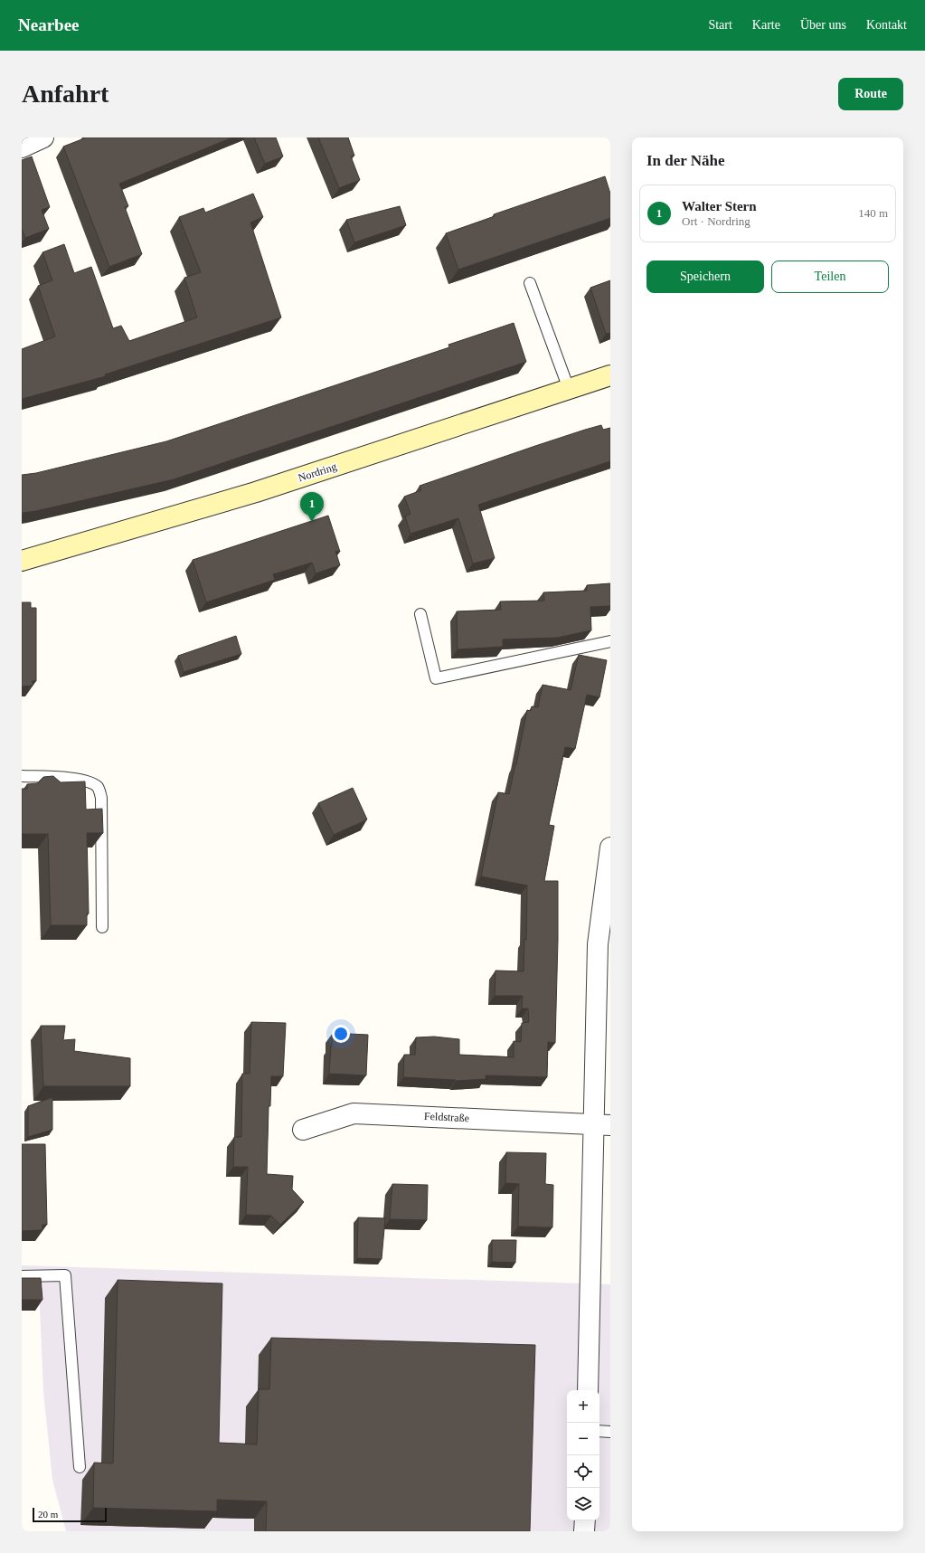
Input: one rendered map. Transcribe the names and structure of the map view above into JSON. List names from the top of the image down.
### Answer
{
  "streets": {
    "street": ["Nordring", "Feldstraße"]
  },
  "scale_bar": "20 m",
  "page": {
    "header": "Nearbee",
    "nav": [
      "Start",
      "Karte",
      "Über uns",
      "Kontakt"
    ],
    "buttons": [
      "Route",
      ["Speichern", "Teilen"]
    ],
    "title": "Anfahrt",
    "heading": "In der Nähe",
    "list": [
      {
        "mark": "1",
        "name": "Walter Stern",
        "note": "Ort · Nordring",
        "value": "140 m"
      }
    ],
    "pins": "1",
    "map_buttons": ["+", "−"],
    "scale": "20 m"
  }
}
